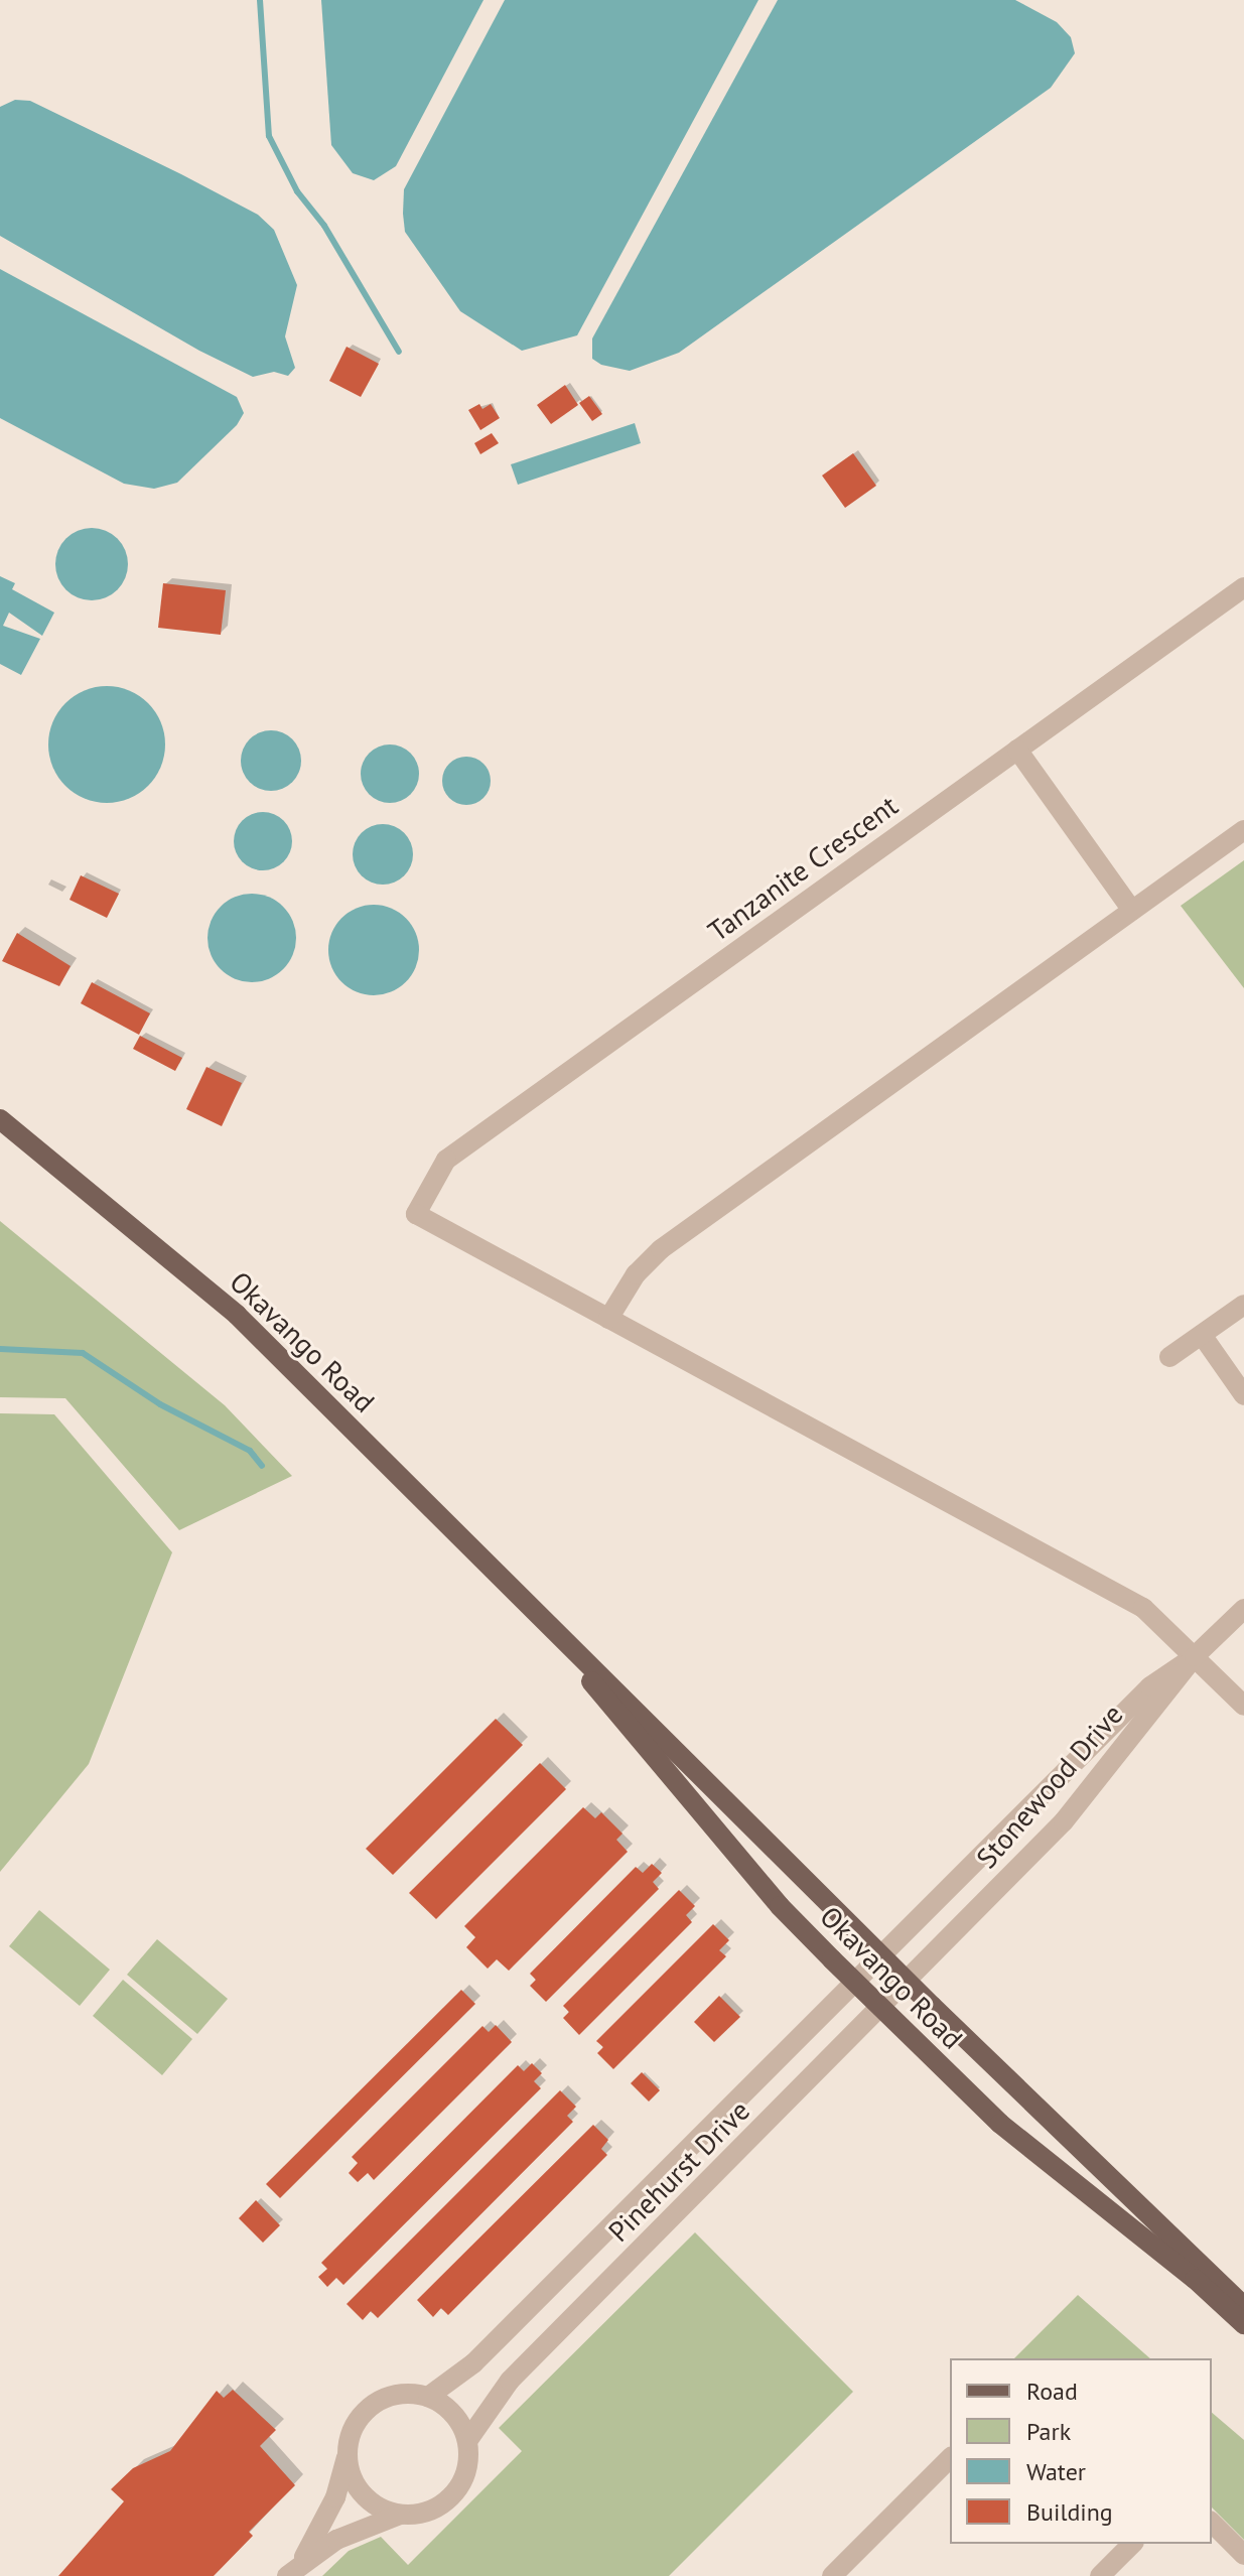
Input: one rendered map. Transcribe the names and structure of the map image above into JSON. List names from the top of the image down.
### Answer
{
  "streets": {
    "main road": ["Okavango Road"],
    "street": ["Tanzanite Crescent", "Stonewood Drive", "Pinehurst Drive"]
  },
  "crossings": [
    ["Okavango Road", "Pinehurst Drive"],
    ["Stonewood Drive", "Pinehurst Drive"]
  ],
  "legend": [
    "Road",
    "Park",
    "Water",
    "Building"
  ]
}
